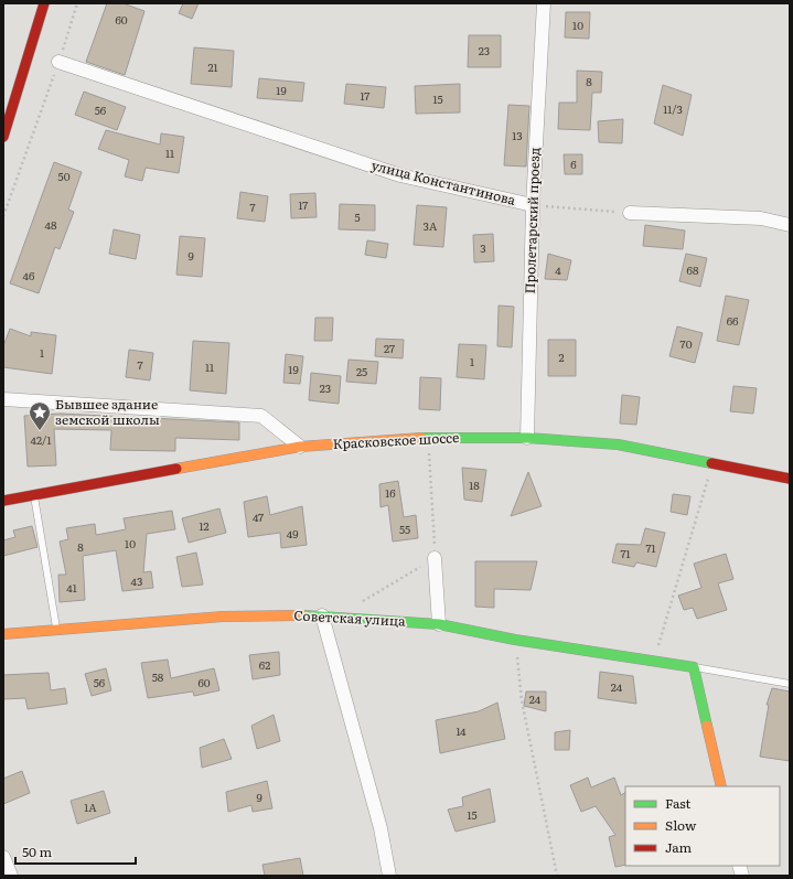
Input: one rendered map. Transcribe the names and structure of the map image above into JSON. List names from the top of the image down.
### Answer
{
  "streets": {
    "main road": ["Красковское шоссе", "Советская улица"],
    "street": ["улица Константинова", "Пролетарский проезд"]
  },
  "crossings": [
    ["улица Константинова", "Пролетарский проезд"],
    ["Пролетарский проезд", "Красковское шоссе"]
  ],
  "places": {
    "place": ["Бывшее здание земской школы"]
  },
  "house_numbers": [
    "60",
    "10",
    "23",
    "21",
    "8",
    "19",
    "17",
    "15",
    "11/3",
    "56",
    "13",
    "11",
    "6",
    "50",
    "17",
    "7",
    "5",
    "48",
    "3А",
    "3",
    "9",
    "4",
    "68",
    "46",
    "66",
    "70",
    "27",
    "1",
    "2",
    "1",
    "7",
    "11",
    "19",
    "25",
    "23",
    "42/1",
    "18",
    "16",
    "47",
    "12",
    "55",
    "49",
    "10",
    "8",
    "71",
    "71",
    "43",
    "41",
    "62",
    "58",
    "56",
    "60",
    "24",
    "24",
    "14",
    "9",
    "1А",
    "15"
  ],
  "legend": ["Fast", "Slow", "Jam"],
  "scale_bar": "50 m"
}
